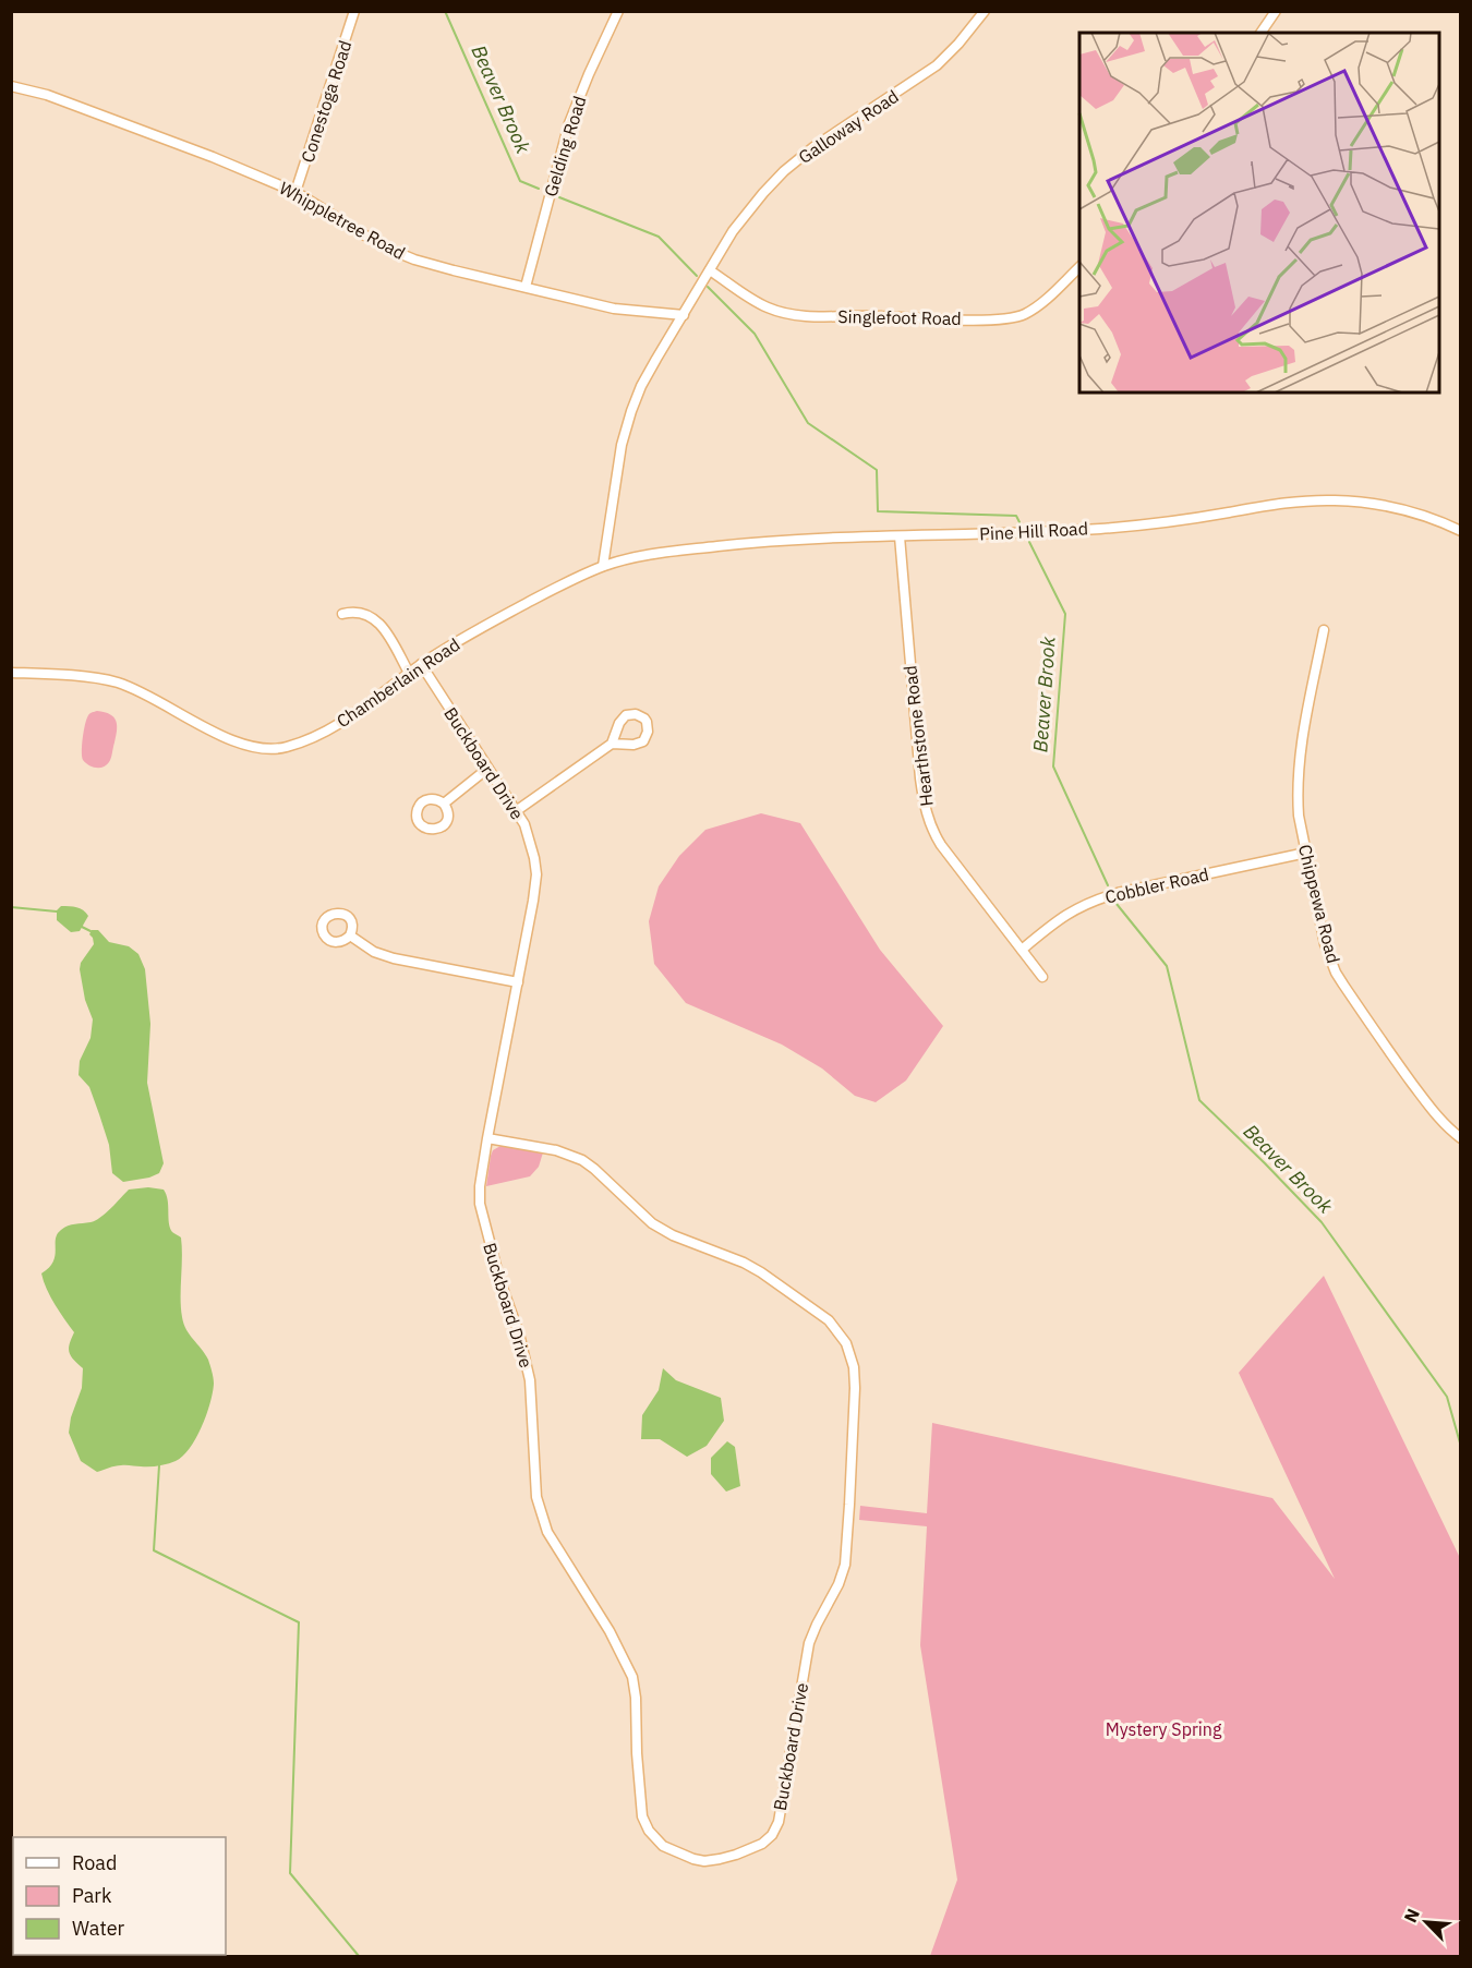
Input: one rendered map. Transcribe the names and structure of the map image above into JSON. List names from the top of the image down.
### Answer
{
  "streets": {
    "street": [
      "Conestoga Road",
      "Galloway Road",
      "Gelding Road",
      "Whippletree Road",
      "Singlefoot Road",
      "Pine Hill Road",
      "Chamberlain Road",
      "Hearthstone Road",
      "Buckboard Drive",
      "Cobbler Road",
      "Chippewa Road"
    ]
  },
  "crossings": [
    ["Conestoga Road", "Whippletree Road"],
    ["Galloway Road", "Whippletree Road"],
    ["Galloway Road", "Singlefoot Road"],
    ["Galloway Road", "Pine Hill Road"],
    ["Galloway Road", "Chamberlain Road"],
    ["Gelding Road", "Whippletree Road"],
    ["Pine Hill Road", "Chamberlain Road"],
    ["Pine Hill Road", "Hearthstone Road"],
    ["Chamberlain Road", "Buckboard Drive"],
    ["Hearthstone Road", "Cobbler Road"],
    ["Cobbler Road", "Chippewa Road"]
  ],
  "water": ["Beaver Brook"],
  "parks": ["Mystery Spring"],
  "legend": ["Road", "Park", "Water"],
  "north": "top left"
}
